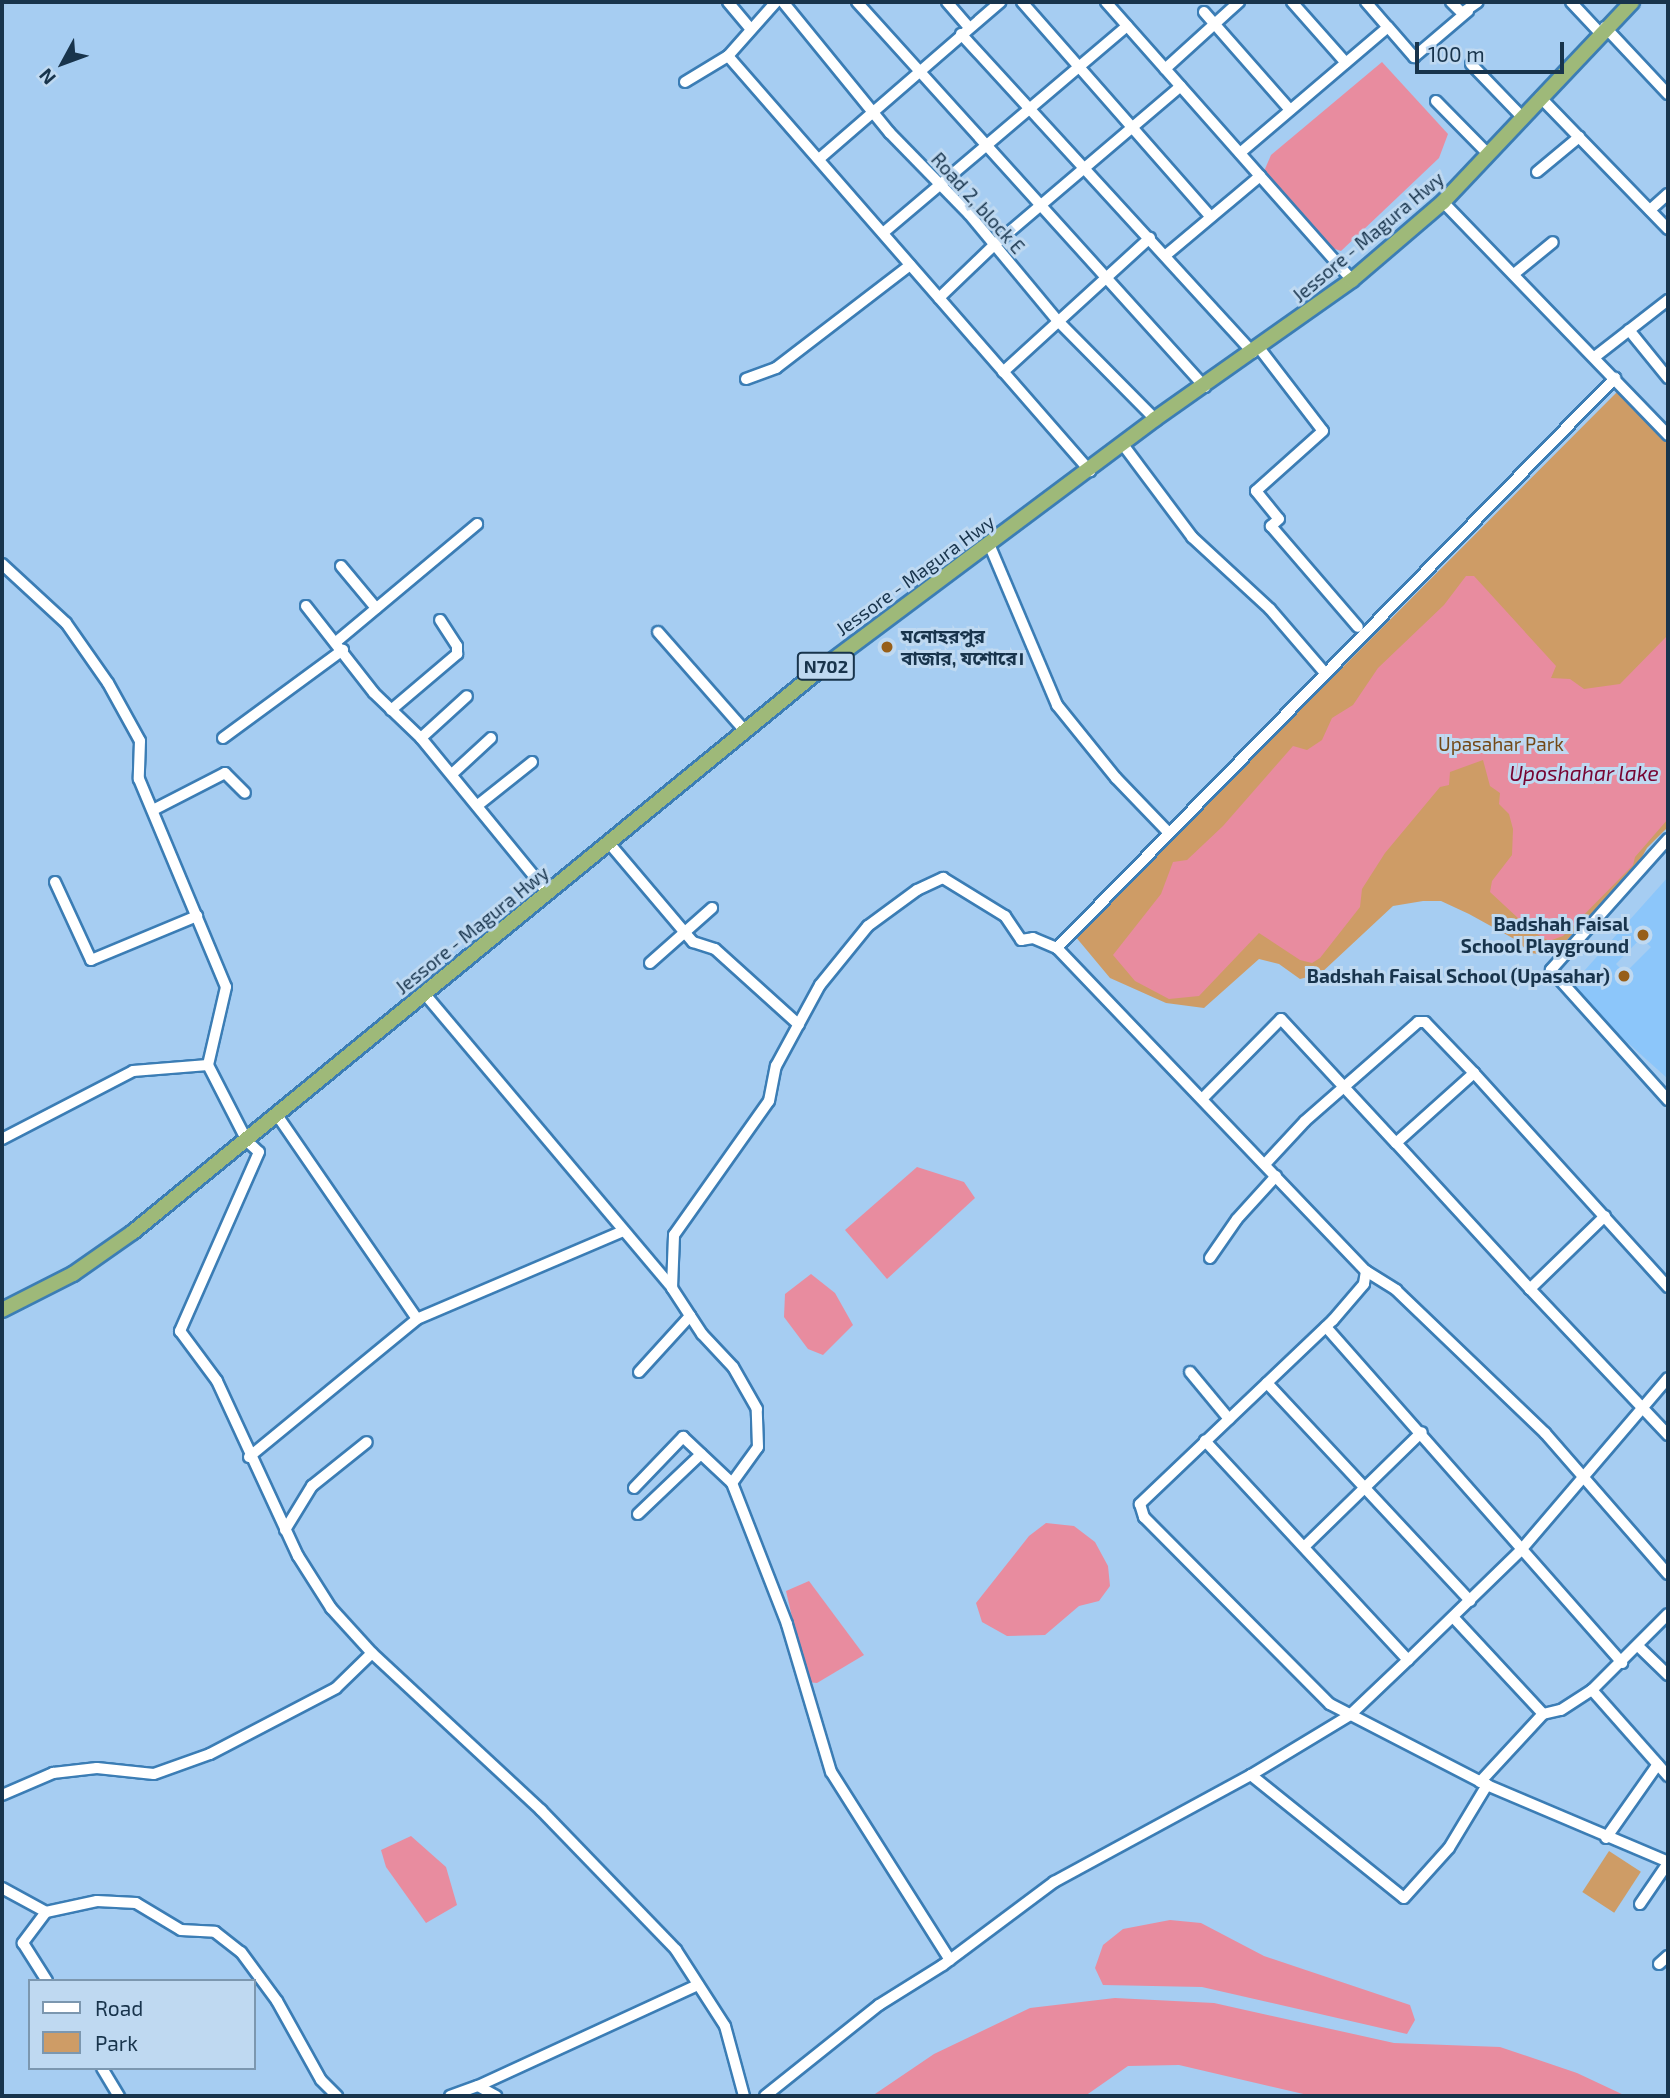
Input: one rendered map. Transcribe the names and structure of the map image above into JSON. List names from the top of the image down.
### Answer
{
  "streets": {
    "highway": ["Jessore - Magura Hwy", "N702"],
    "street": ["Road 2, block E"]
  },
  "crossings": [
    ["Road 2, block E", "Jessore - Magura Hwy"]
  ],
  "water": ["Uposhahar lake"],
  "parks": ["Upasahar Park"],
  "places": ["ম‌ন‌োহরপুর বাজার, যশ‌োরে।", "Badshah Faisal School Playground", "Badshah Faisal School (Upasahar)"],
  "legend": ["Road", "Park"],
  "scale_bar": "100 m",
  "north": "bottom left"
}
